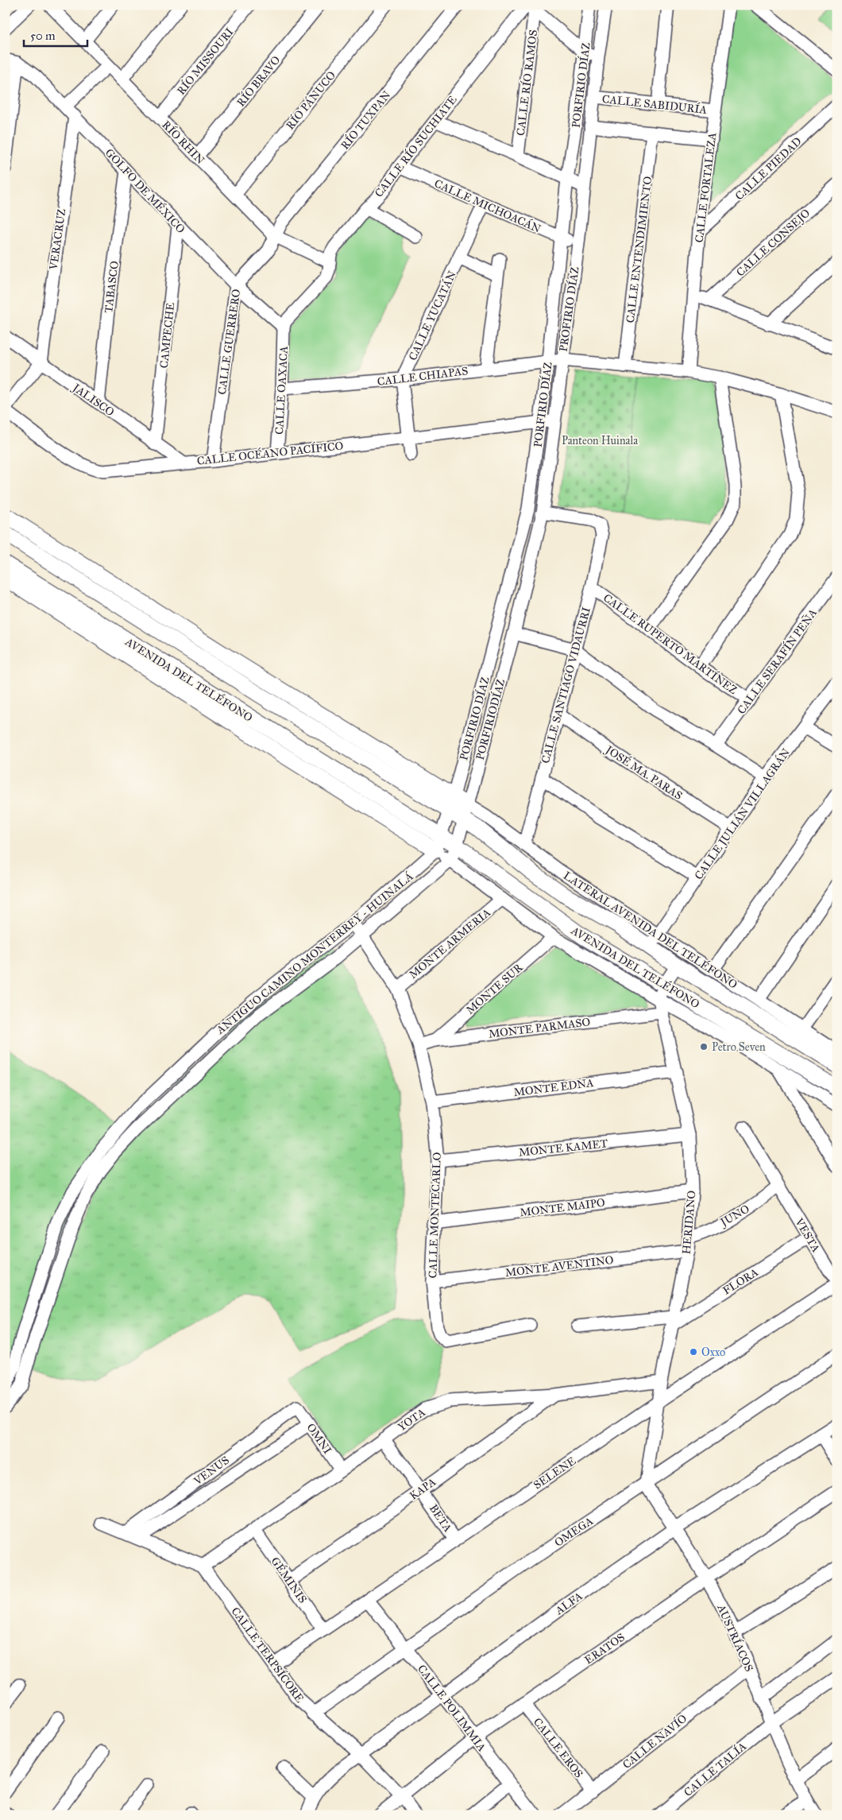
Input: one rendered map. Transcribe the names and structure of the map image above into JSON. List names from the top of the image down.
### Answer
{
  "streets": {
    "main road": ["AVENIDA DEL TELÉFONO"],
    "street": [
      "RÍO MISSOURI",
      "RÍO BRAVO",
      "CALLE RÍO RAMOS",
      "PORFIRIO DÍAZ",
      "RÍO PÁNUCO",
      "CALLE SABIDURÍA",
      "RÍO TUXPAN",
      "RÍO RHIN",
      "CALLE RÍO SUCHIATE",
      "CALLE PIEDAD",
      "CALLE FORTALEZA",
      "GOLFO DE MÉXICO",
      "CALLE MICHOACÁN",
      "VERACRUZ",
      "CALLE CONSEJO",
      "CALLE ENTENDIMIENTO",
      "TABASCO",
      "PROFIRIO DÍAZ",
      "CALLE YUCATÁN",
      "CAMPECHE",
      "CALLE GUERRERO",
      "CALLE CHIAPAS",
      "CALLE OAXACA",
      "JALISCO",
      "CALLE OCÉANO PACÍFICO",
      "CALLE RUPERTO MARTÍNEZ",
      "CALLE SERAFÍN PEÑA",
      "CALLE SANTIAGO VIDAURRI",
      "PORFIRIODÍAZ",
      "JOSÉ MA. PARAS",
      "CALLE JULIÁN VILLAGRÁN",
      "LATERAL AVENIDA DEL TELÉFONO",
      "MONTE ARMERIA",
      "ANTIGUO CAMINO MONTERREY - HUINALÁ",
      "MONTE SUR",
      "MONTE PARMASO",
      "MONTE EDNA",
      "MONTE KAMET",
      "MONTE MAIPO",
      "CALLE MONTECARLO",
      "JUNO",
      "HERIDANO",
      "VESTA",
      "MONTE AVENTINO",
      "FLORA",
      "YOTA",
      "OMNI",
      "VENUS",
      "SELENE",
      "KAPA",
      "BETA",
      "OMEGA",
      "GÉMINIS",
      "ALFA",
      "AUSTRÍACOS",
      "ERATOS",
      "CALLE TERPSÍCORE",
      "CALLE POLIMMIA",
      "CALLE NAVÍO",
      "CALLE EROS",
      "CALLE TALÍA"
    ]
  },
  "crossings": [
    ["RÍO MISSOURI", "RÍO RHIN"],
    ["RÍO BRAVO", "RÍO RHIN"],
    ["CALLE RÍO RAMOS", "CALLE RÍO SUCHIATE"],
    ["PORFIRIO DÍAZ", "CALLE MICHOACÁN"],
    ["PORFIRIO DÍAZ", "CALLE CHIAPAS"],
    ["PORFIRIO DÍAZ", "CALLE OCÉANO PACÍFICO"],
    ["PORFIRIO DÍAZ", "AVENIDA DEL TELÉFONO"],
    ["RÍO PÁNUCO", "RÍO RHIN"],
    ["CALLE SABIDURÍA", "CALLE FORTALEZA"],
    ["CALLE SABIDURÍA", "PROFIRIO DÍAZ"],
    ["RÍO TUXPAN", "RÍO RHIN"],
    ["RÍO TUXPAN", "CALLE GUERRERO"],
    ["RÍO RHIN", "CALLE RÍO SUCHIATE"],
    ["RÍO RHIN", "CALLE GUERRERO"],
    ["CALLE RÍO SUCHIATE", "GOLFO DE MÉXICO"],
    ["CALLE RÍO SUCHIATE", "CALLE MICHOACÁN"],
    ["CALLE RÍO SUCHIATE", "CALLE OAXACA"],
    ["CALLE PIEDAD", "CALLE FORTALEZA"],
    ["CALLE FORTALEZA", "CALLE CHIAPAS"],
    ["GOLFO DE MÉXICO", "VERACRUZ"],
    ["GOLFO DE MÉXICO", "TABASCO"],
    ["GOLFO DE MÉXICO", "CAMPECHE"],
    ["GOLFO DE MÉXICO", "CALLE GUERRERO"],
    ["GOLFO DE MÉXICO", "CALLE OAXACA"],
    ["CALLE MICHOACÁN", "PROFIRIO DÍAZ"],
    ["CALLE MICHOACÁN", "CALLE YUCATÁN"],
    ["VERACRUZ", "JALISCO"],
    ["CALLE ENTENDIMIENTO", "CALLE CHIAPAS"],
    ["TABASCO", "JALISCO"],
    ["PROFIRIO DÍAZ", "CALLE CHIAPAS"],
    ["PROFIRIO DÍAZ", "CALLE OCÉANO PACÍFICO"],
    ["PROFIRIO DÍAZ", "CALLE SANTIAGO VIDAURRI"],
    ["PROFIRIO DÍAZ", "PORFIRIODÍAZ"],
    ["CALLE YUCATÁN", "CALLE CHIAPAS"],
    ["CAMPECHE", "JALISCO"],
    ["CALLE GUERRERO", "CALLE OCÉANO PACÍFICO"],
    ["CALLE CHIAPAS", "CALLE OAXACA"],
    ["CALLE OAXACA", "CALLE OCÉANO PACÍFICO"],
    ["JALISCO", "CALLE OCÉANO PACÍFICO"],
    ["CALLE RUPERTO MARTÍNEZ", "CALLE SERAFÍN PEÑA"],
    ["CALLE RUPERTO MARTÍNEZ", "CALLE SANTIAGO VIDAURRI"],
    ["AVENIDA DEL TELÉFONO", "PORFIRIODÍAZ"],
    ["AVENIDA DEL TELÉFONO", "CALLE JULIÁN VILLAGRÁN"],
    ["AVENIDA DEL TELÉFONO", "LATERAL AVENIDA DEL TELÉFONO"],
    ["AVENIDA DEL TELÉFONO", "HERIDANO"],
    ["CALLE SANTIAGO VIDAURRI", "JOSÉ MA. PARAS"],
    ["CALLE SANTIAGO VIDAURRI", "LATERAL AVENIDA DEL TELÉFONO"],
    ["PORFIRIODÍAZ", "LATERAL AVENIDA DEL TELÉFONO"],
    ["PORFIRIODÍAZ", "ANTIGUO CAMINO MONTERREY - HUINALÁ"],
    ["JOSÉ MA. PARAS", "CALLE JULIÁN VILLAGRÁN"],
    ["CALLE JULIÁN VILLAGRÁN", "LATERAL AVENIDA DEL TELÉFONO"],
    ["MONTE ARMERIA", "CALLE MONTECARLO"],
    ["ANTIGUO CAMINO MONTERREY - HUINALÁ", "CALLE MONTECARLO"],
    ["MONTE SUR", "MONTE PARMASO"],
    ["MONTE PARMASO", "CALLE MONTECARLO"],
    ["MONTE PARMASO", "HERIDANO"],
    ["MONTE EDNA", "CALLE MONTECARLO"],
    ["MONTE EDNA", "HERIDANO"],
    ["MONTE KAMET", "CALLE MONTECARLO"],
    ["MONTE KAMET", "HERIDANO"],
    ["MONTE MAIPO", "CALLE MONTECARLO"],
    ["MONTE MAIPO", "HERIDANO"],
    ["CALLE MONTECARLO", "MONTE AVENTINO"],
    ["JUNO", "HERIDANO"],
    ["JUNO", "VESTA"],
    ["HERIDANO", "MONTE AVENTINO"],
    ["HERIDANO", "FLORA"],
    ["HERIDANO", "YOTA"],
    ["HERIDANO", "SELENE"],
    ["HERIDANO", "OMEGA"],
    ["HERIDANO", "AUSTRÍACOS"],
    ["VESTA", "FLORA"],
    ["VESTA", "SELENE"],
    ["YOTA", "OMNI"],
    ["YOTA", "KAPA"],
    ["YOTA", "BETA"],
    ["YOTA", "GÉMINIS"],
    ["YOTA", "CALLE TERPSÍCORE"],
    ["OMNI", "VENUS"],
    ["SELENE", "BETA"],
    ["SELENE", "GÉMINIS"],
    ["SELENE", "CALLE TERPSÍCORE"],
    ["SELENE", "CALLE POLIMMIA"],
    ["KAPA", "BETA"],
    ["KAPA", "GÉMINIS"],
    ["OMEGA", "AUSTRÍACOS"],
    ["OMEGA", "CALLE TERPSÍCORE"],
    ["OMEGA", "CALLE POLIMMIA"],
    ["ALFA", "AUSTRÍACOS"],
    ["ALFA", "CALLE TERPSÍCORE"],
    ["ALFA", "CALLE POLIMMIA"],
    ["AUSTRÍACOS", "ERATOS"],
    ["AUSTRÍACOS", "CALLE NAVÍO"],
    ["AUSTRÍACOS", "CALLE TALÍA"],
    ["ERATOS", "CALLE TERPSÍCORE"],
    ["ERATOS", "CALLE POLIMMIA"],
    ["ERATOS", "CALLE EROS"],
    ["CALLE NAVÍO", "CALLE EROS"]
  ],
  "parks": ["Panteon Huinala"],
  "places": ["Petro Seven", "Oxxo"],
  "scale_bar": "50 m"
}
